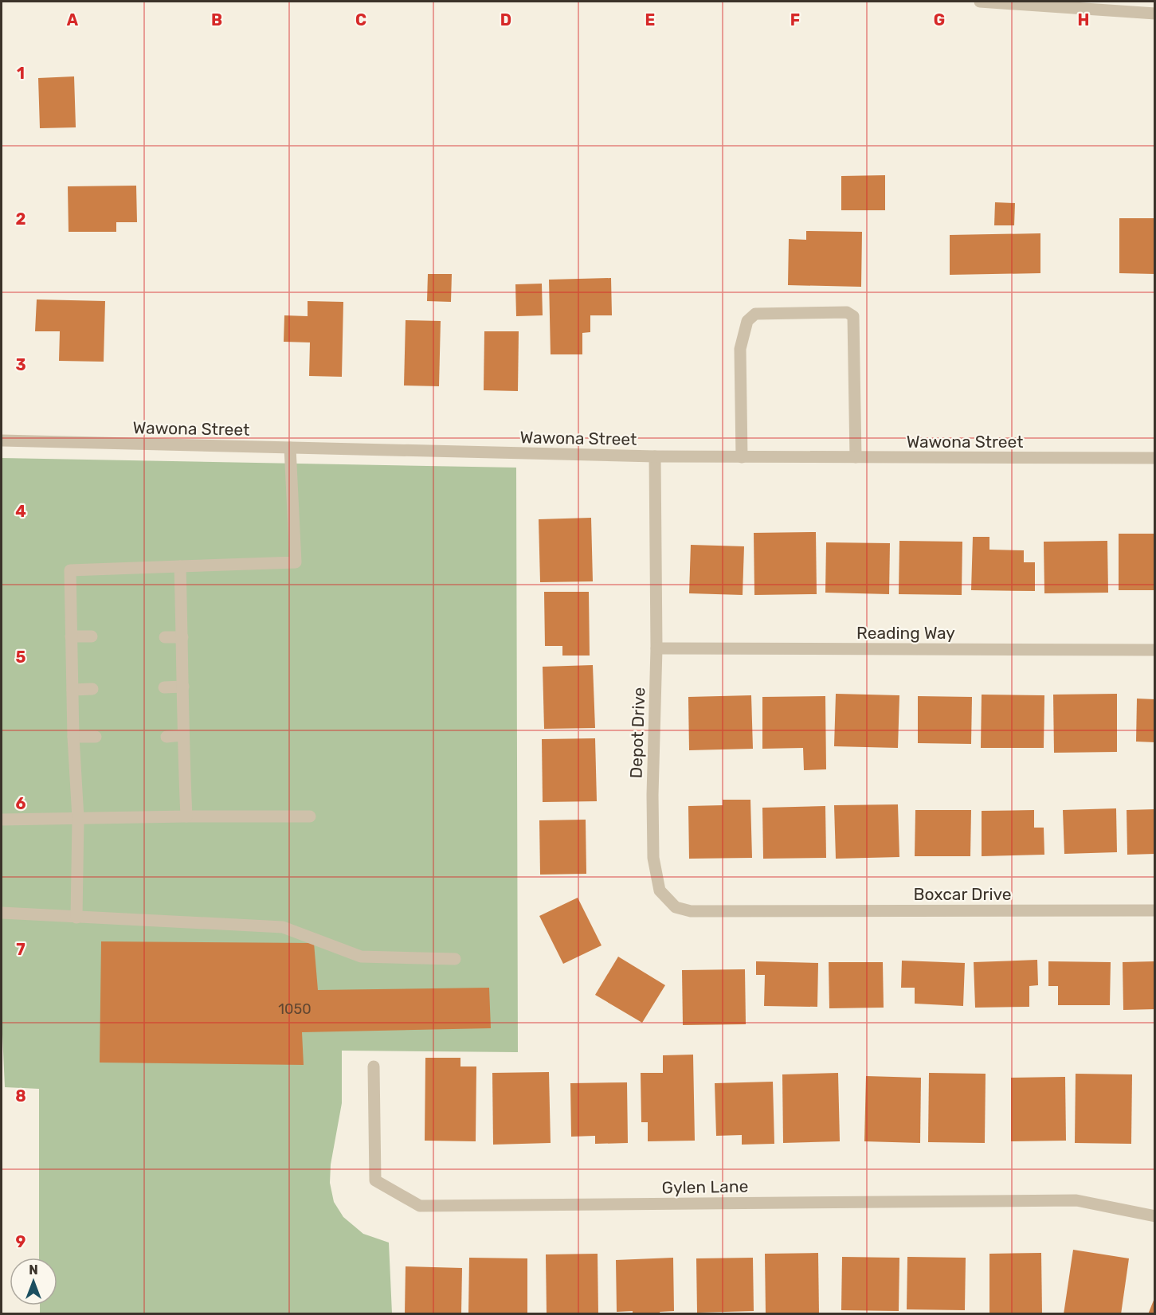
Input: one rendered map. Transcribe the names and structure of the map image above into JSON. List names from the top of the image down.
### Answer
{
  "streets": {
    "street": [
      "Wawona Street",
      "Reading Way",
      "Depot Drive",
      "Boxcar Drive",
      "Gylen Lane"
    ]
  },
  "crossings": [
    ["Wawona Street", "Depot Drive"],
    ["Reading Way", "Depot Drive"],
    ["Depot Drive", "Boxcar Drive"]
  ],
  "house_numbers": ["1050"],
  "north": "top",
  "grid": {
    "columns": [
      "A",
      "B",
      "C",
      "D",
      "E",
      "F",
      "G",
      "H"
    ],
    "rows": [
      "1",
      "2",
      "3",
      "4",
      "5",
      "6",
      "7",
      "8",
      "9"
    ]
  }
}
